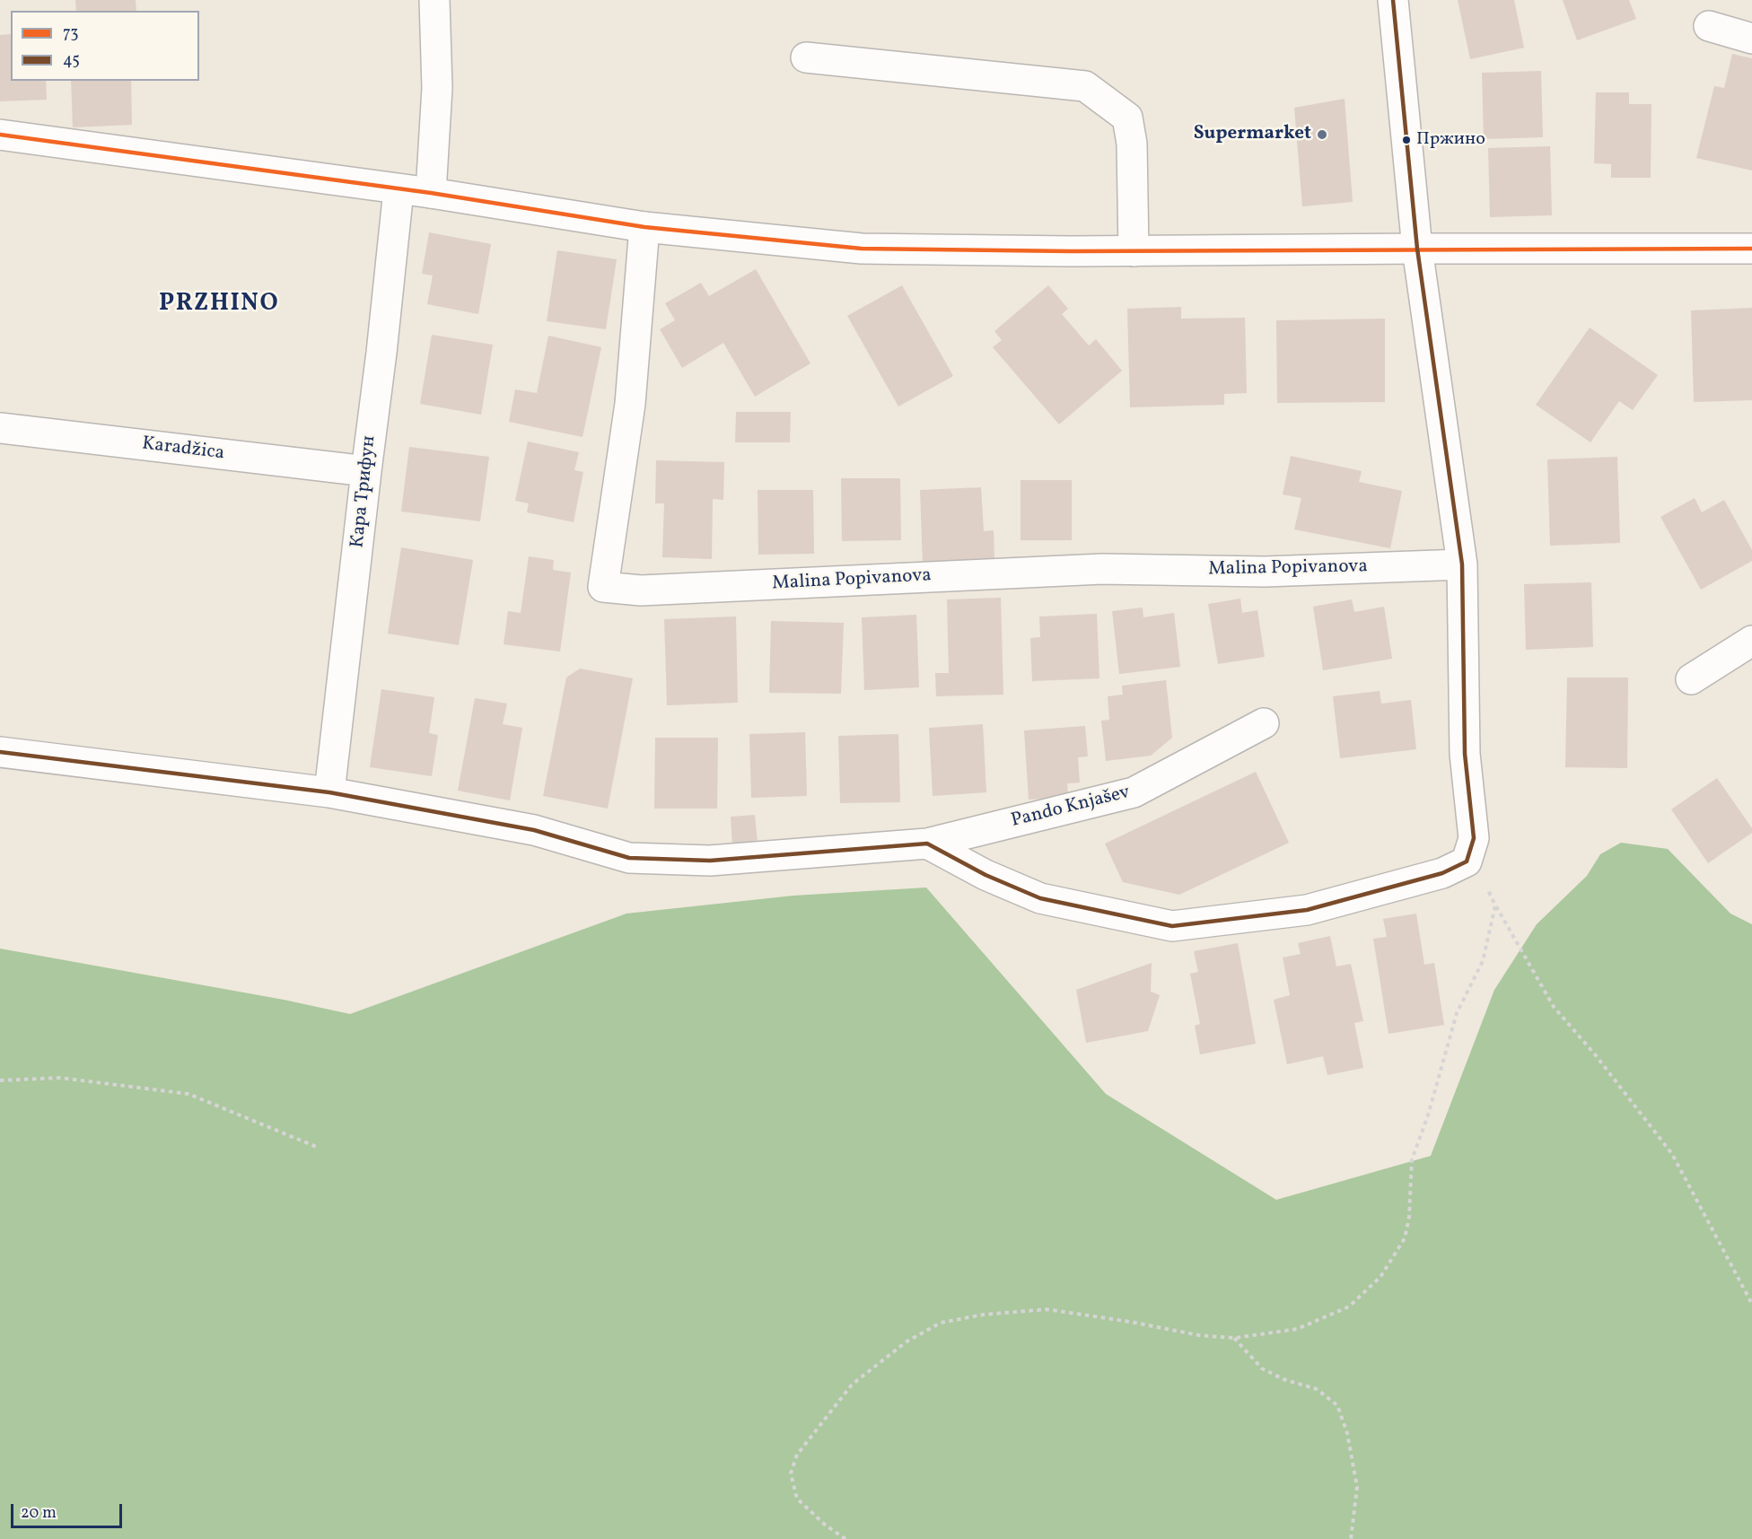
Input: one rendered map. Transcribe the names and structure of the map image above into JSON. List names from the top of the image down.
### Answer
{
  "streets": {
    "street": [
      "Karadžica",
      "Кара Трифун",
      "Malina Popivanova",
      "Pando Knjašev"
    ]
  },
  "crossings": [
    ["Karadžica", "Кара Трифун"],
    ["Кара Трифун", "Pando Knjašev"]
  ],
  "districts": ["PRZHINO"],
  "places": ["Supermarket", "Пржино"],
  "lines": ["transit line 45", "transit line 73"],
  "legend": ["73", "45"],
  "scale_bar": "20 m"
}
